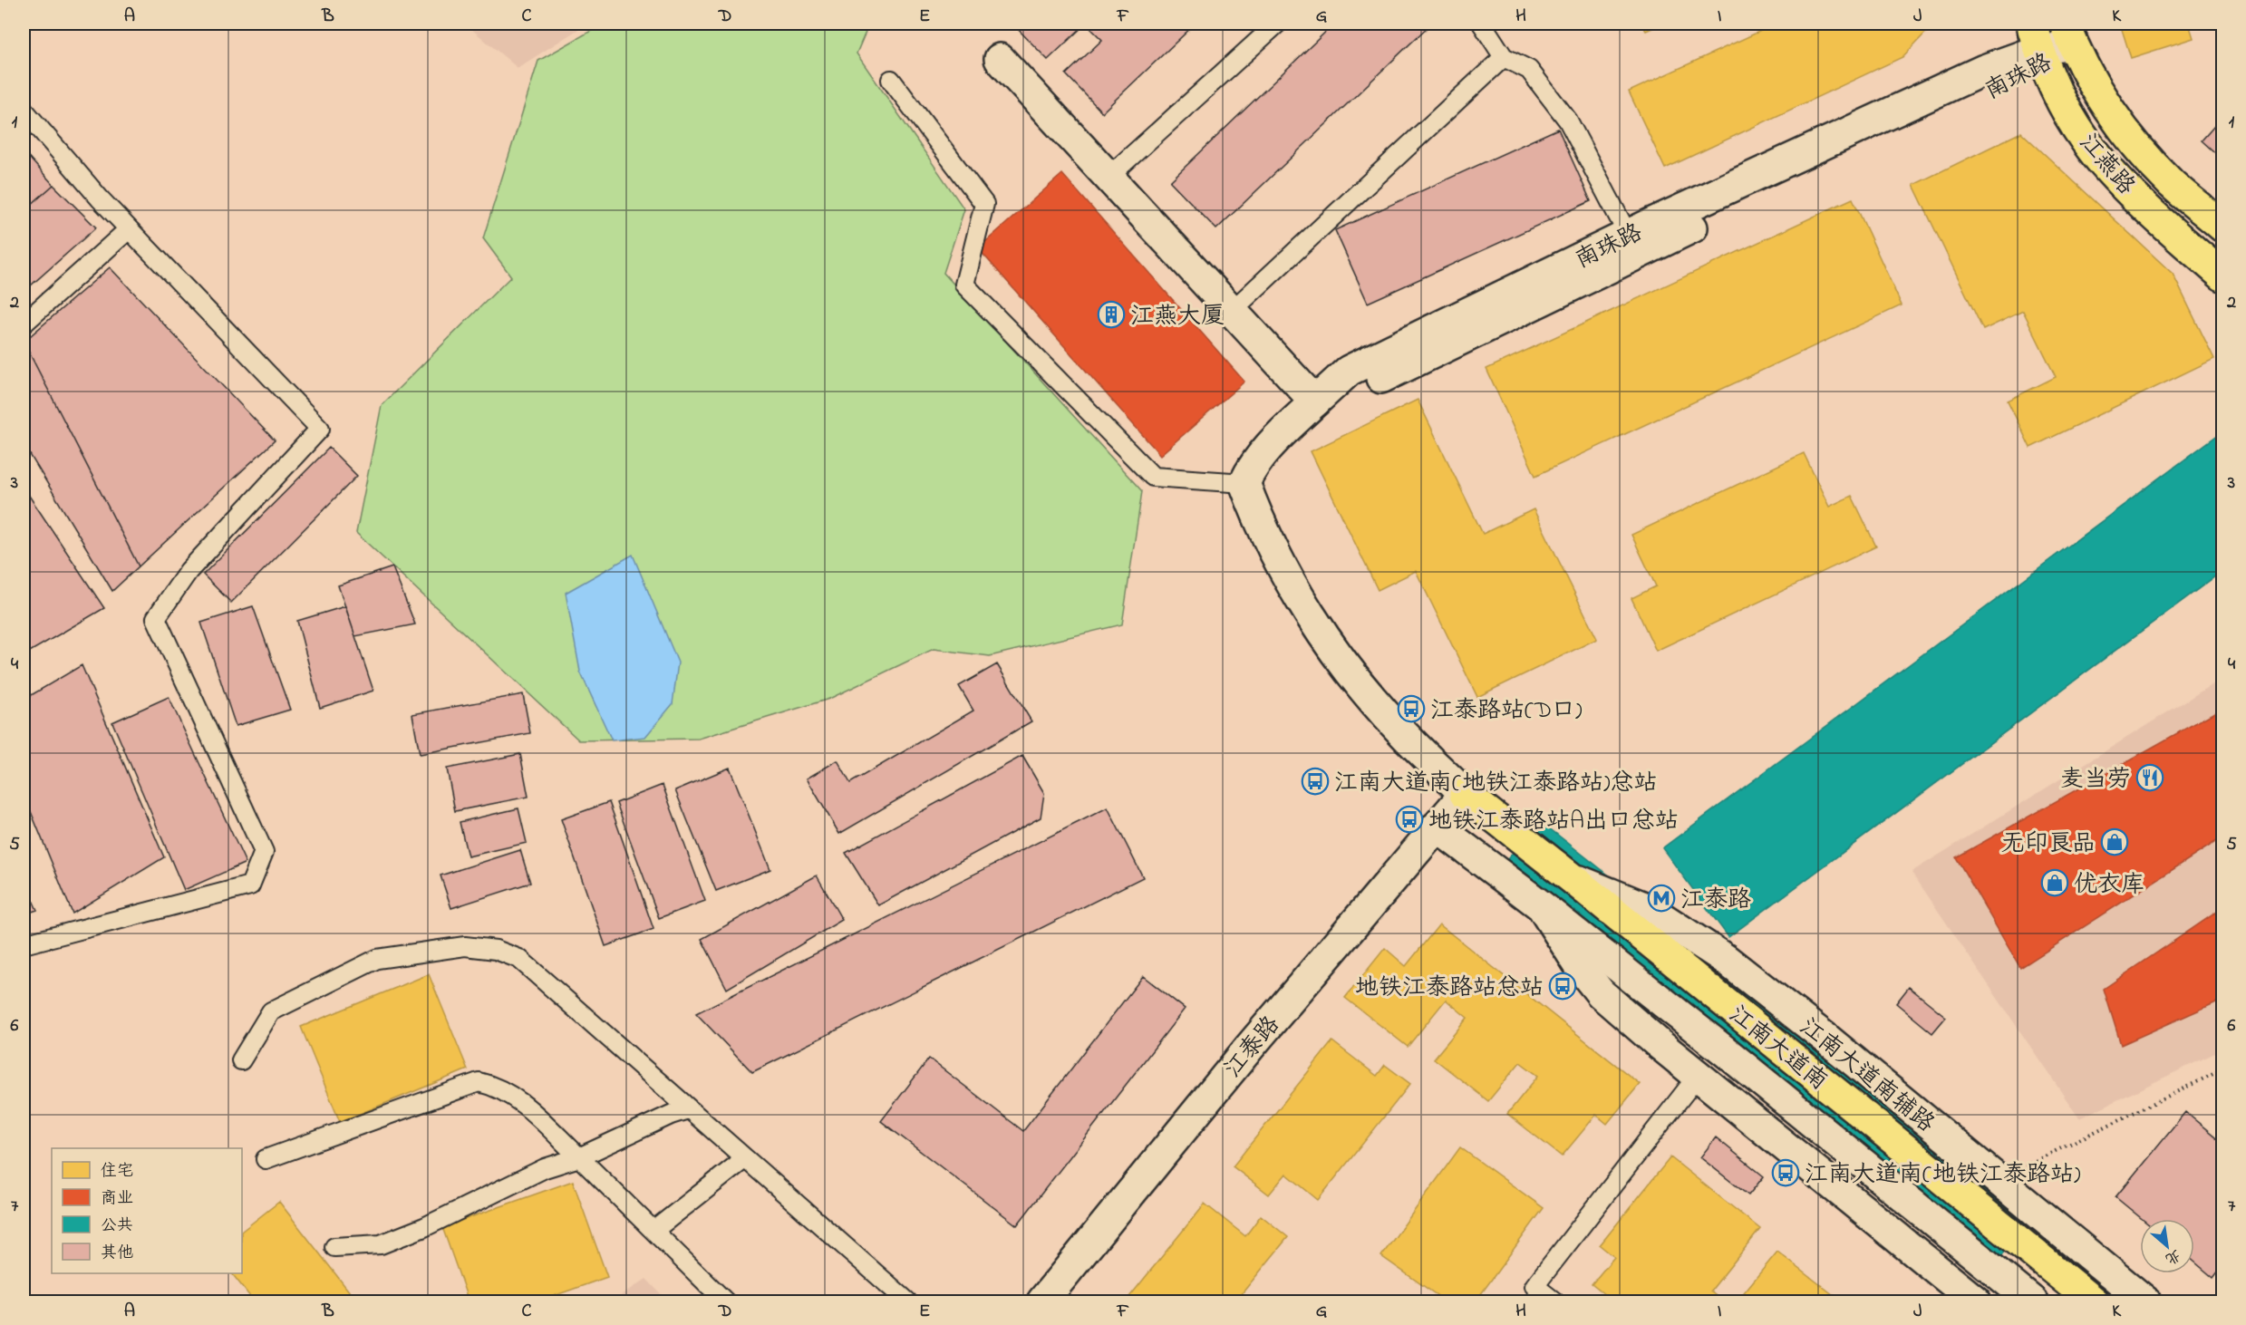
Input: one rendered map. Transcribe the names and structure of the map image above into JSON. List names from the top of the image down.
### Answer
{
  "streets": {
    "main road": ["江燕路", "江南大道南"],
    "street": ["南珠路", "江泰路", "江南大道南辅路"]
  },
  "crossings": [
    ["南珠路", "江燕路"],
    ["江泰路", "江南大道南"],
    ["江南大道南", "江南大道南辅路"]
  ],
  "places": {
    "building": ["江燕大厦"],
    "bus stop": [
      "江泰路站(D口)",
      "江南大道南(地铁江泰路站)总站",
      "地铁江泰路站A出口总站",
      "地铁江泰路站总站",
      "江南大道南(地铁江泰路站)"
    ],
    "restaurant": ["麦当劳"],
    "shop": ["无印良品", "优衣库"],
    "metro station": ["江泰路"]
  },
  "legend": [
    "住宅",
    "商业",
    "公共",
    "其他"
  ],
  "north": "bottom right",
  "grid": {
    "columns": [
      "A",
      "B",
      "C",
      "D",
      "E",
      "F",
      "G",
      "H",
      "I",
      "J",
      "K"
    ],
    "rows": [
      "1",
      "2",
      "3",
      "4",
      "5",
      "6",
      "7"
    ]
  }
}
